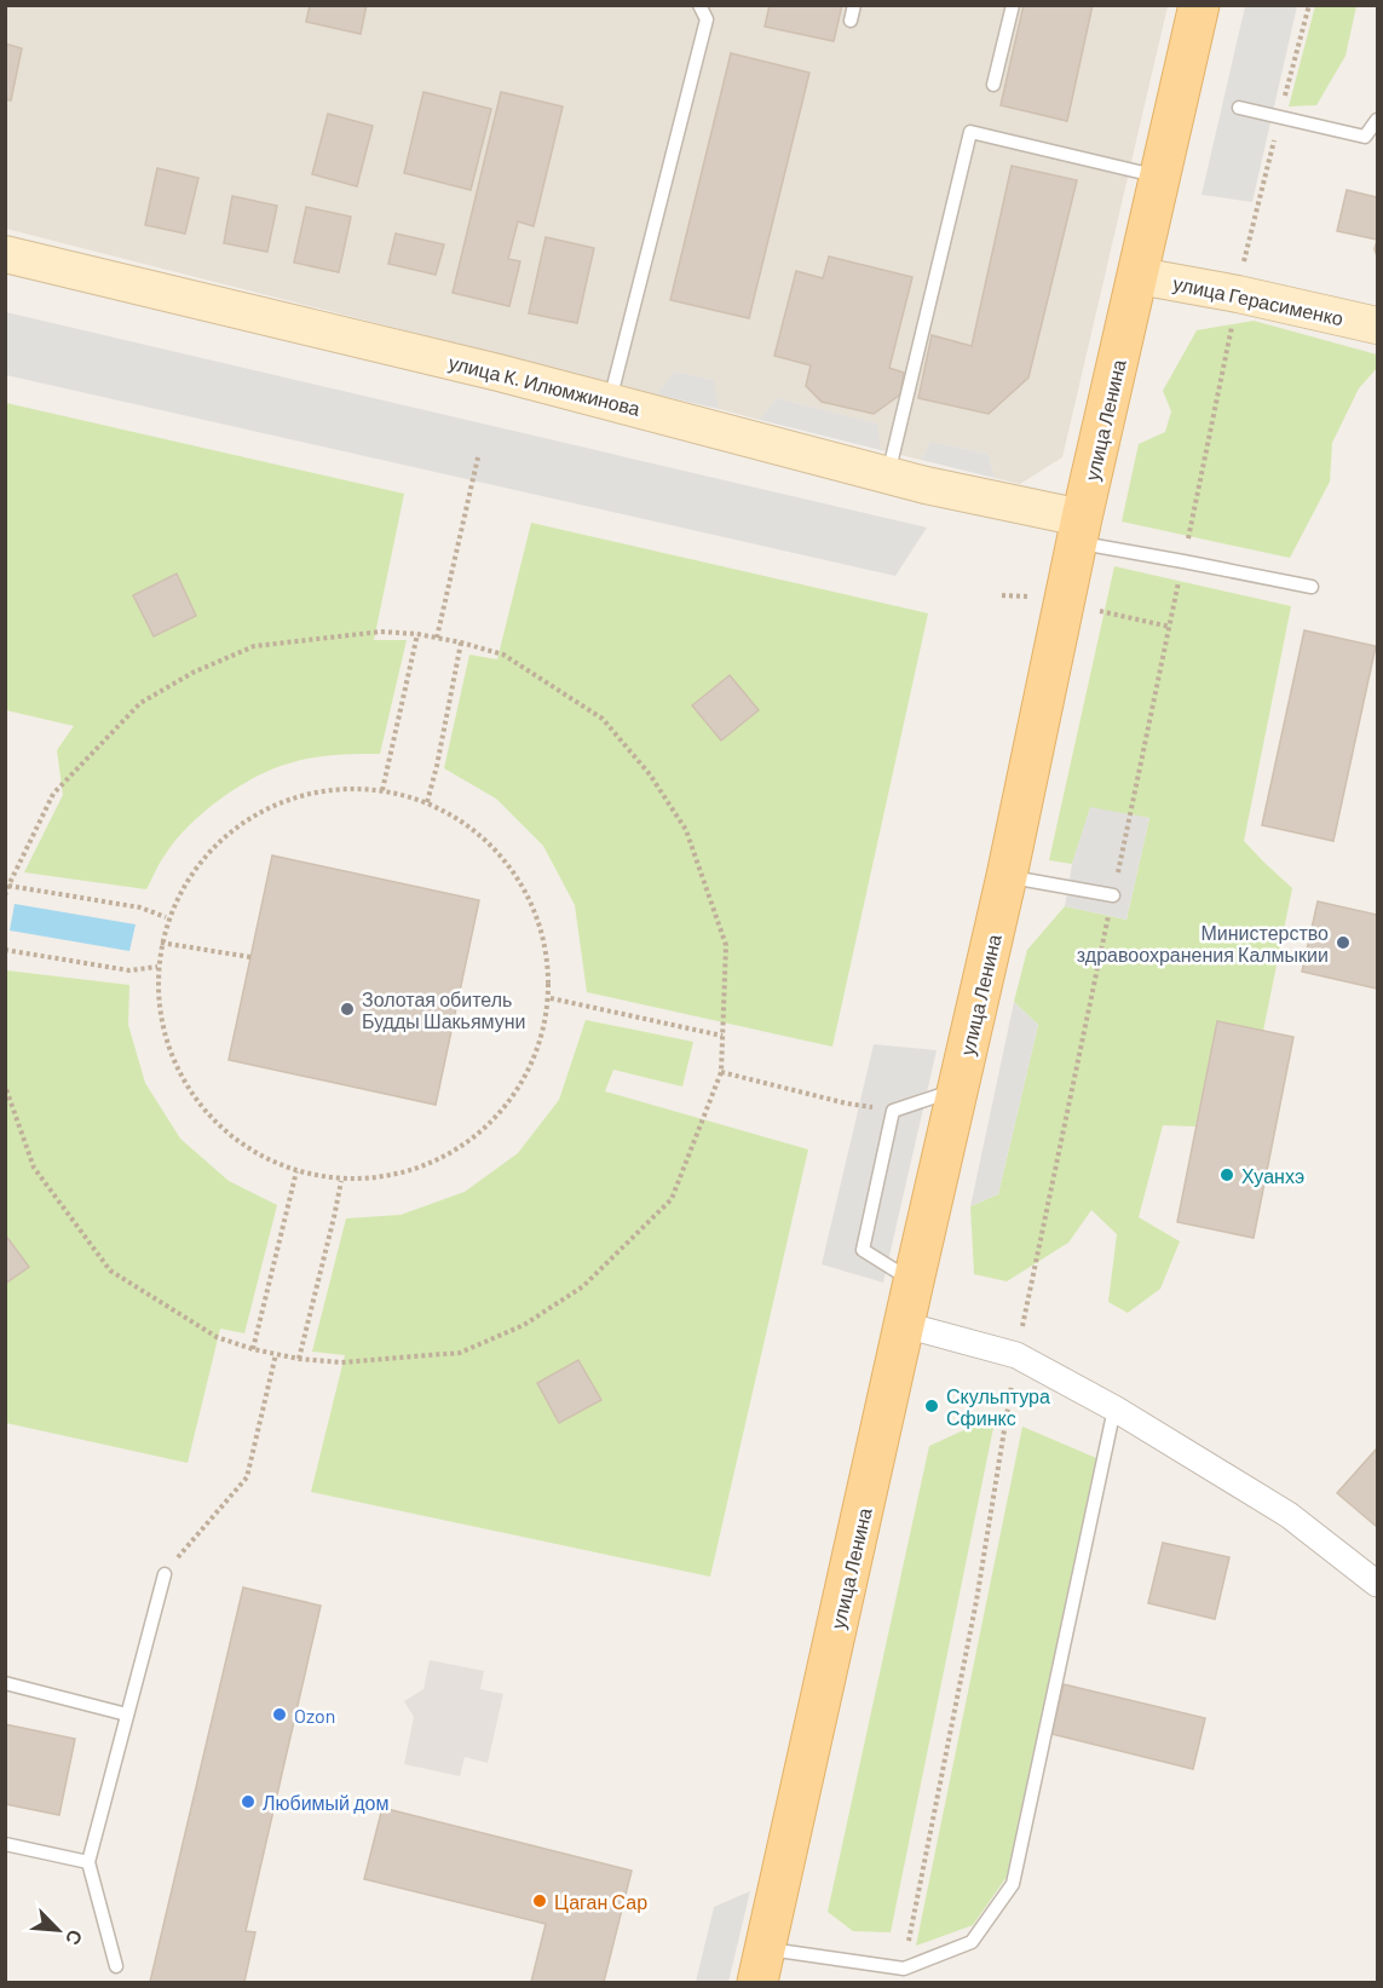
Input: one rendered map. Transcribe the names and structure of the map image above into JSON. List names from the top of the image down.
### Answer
{
  "streets": {
    "main road": ["улица Герасименко", "улица К. Илюмжинова", "улица Ленина"]
  },
  "crossings": [
    ["улица Герасименко", "улица Ленина"],
    ["улица К. Илюмжинова", "улица Ленина"]
  ],
  "places": [
    "Министерство здравоохранения Калмыкии",
    "Золотая обитель Будды Шакьямуни",
    "Хуанхэ",
    "Скульптура Сфинкс",
    "Ozon",
    "Любимый дом",
    "Цаган Сар"
  ],
  "north": "bottom right"
}
